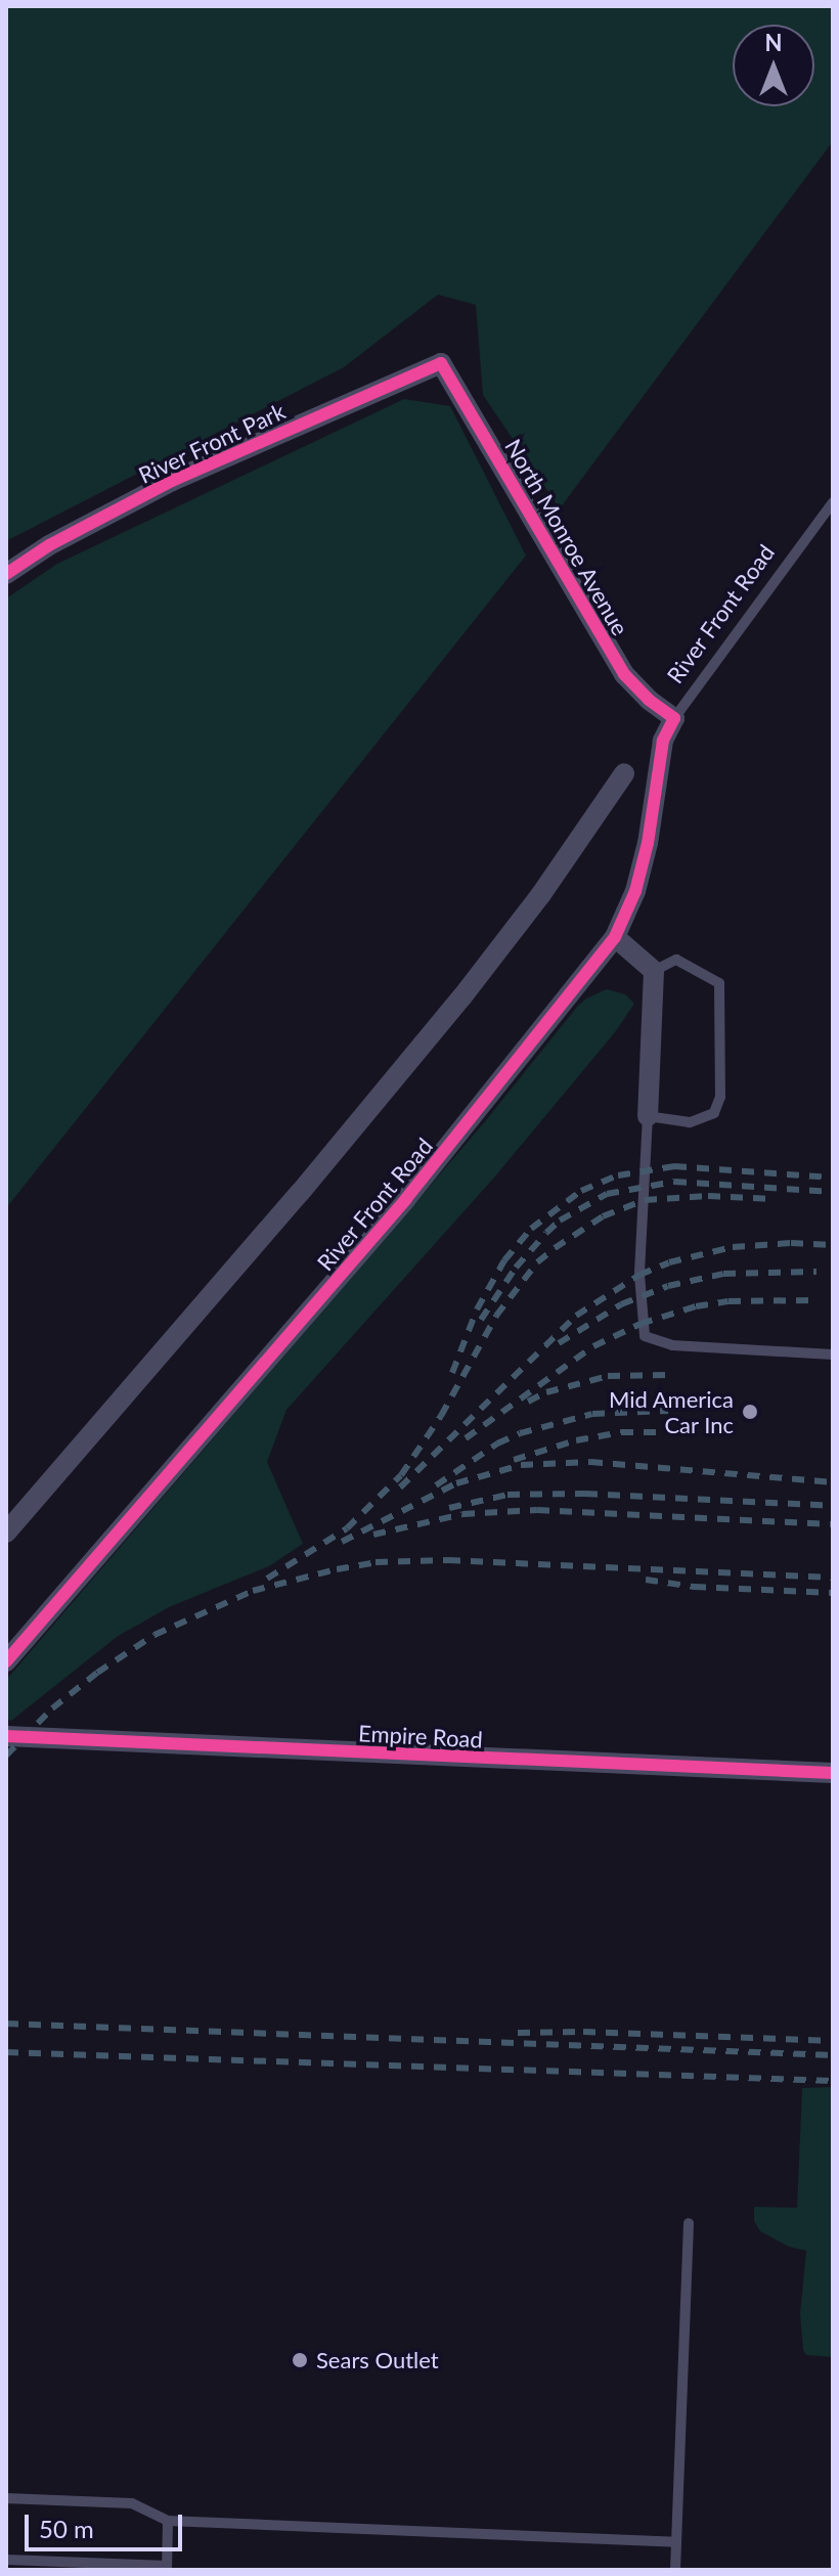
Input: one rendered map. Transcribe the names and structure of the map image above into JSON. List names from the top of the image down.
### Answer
{
  "streets": {
    "street": [
      "River Front Park",
      "North Monroe Avenue",
      "River Front Road",
      "Empire Road"
    ]
  },
  "crossings": [
    ["River Front Park", "North Monroe Avenue"],
    ["North Monroe Avenue", "River Front Road"]
  ],
  "places": ["Mid America Car Inc", "Sears Outlet"],
  "scale_bar": "50 m",
  "north": "top"
}
